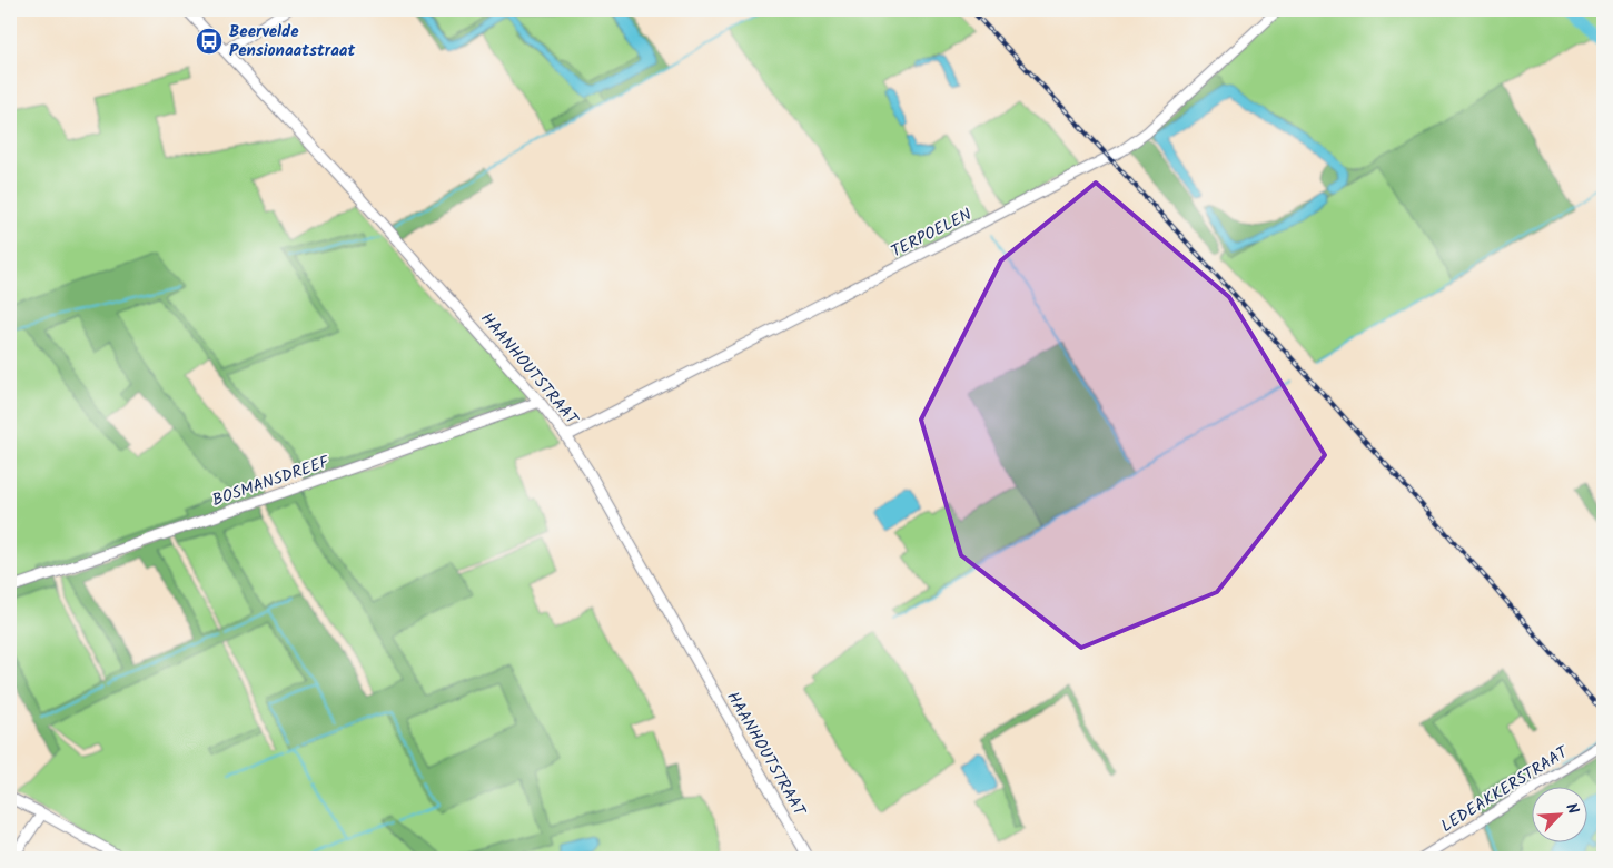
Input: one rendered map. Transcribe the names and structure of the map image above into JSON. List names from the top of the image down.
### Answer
{
  "streets": {
    "street": [
      "TERPOELEN",
      "HAANHOUTSTRAAT",
      "BOSMANSDREEF",
      "LEDEAKKERSTRAAT"
    ]
  },
  "crossings": [
    ["TERPOELEN", "HAANHOUTSTRAAT"],
    ["HAANHOUTSTRAAT", "BOSMANSDREEF"]
  ],
  "places": {
    "bus stop": ["Beervelde Pensionaatstraat"]
  },
  "north": "top right"
}
